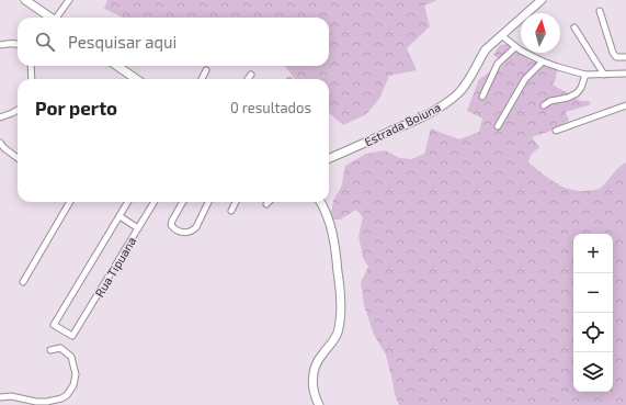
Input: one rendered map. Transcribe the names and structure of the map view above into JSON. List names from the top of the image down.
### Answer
{
  "streets": {
    "street": ["Estrada Boiuna", "Rua Tipuana"]
  },
  "north": "top",
  "page": {
    "search": "Pesquisar aqui",
    "heading": ["Por perto", "0 resultados"],
    "map_buttons": ["+", "−"]
  }
}
